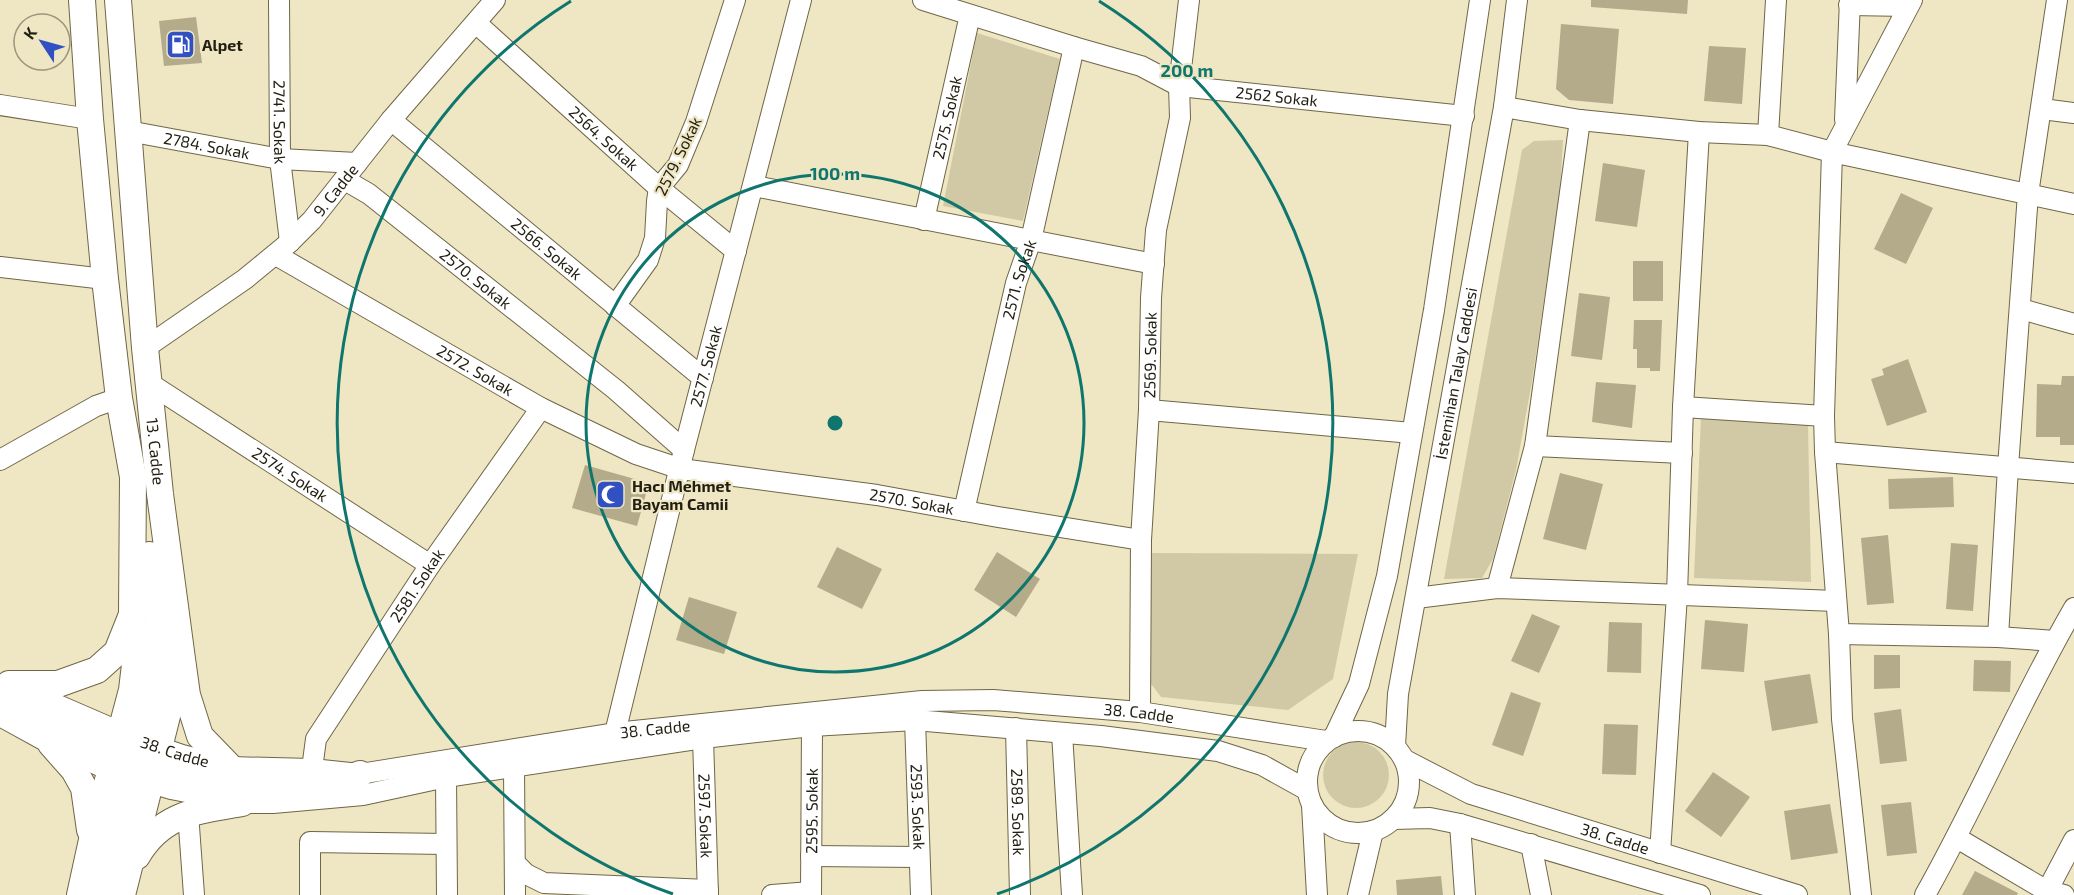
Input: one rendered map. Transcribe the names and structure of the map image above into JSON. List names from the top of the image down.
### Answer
{
  "streets": {
    "main road": ["13. Cadde"],
    "street": [
      "2562 Sokak",
      "2575. Sokak",
      "2741. Sokak",
      "2564. Sokak",
      "2784. Sokak",
      "2579. Sokak",
      "9. Cadde",
      "2566. Sokak",
      "2570. Sokak",
      "2571. Sokak",
      "2569. Sokak",
      "2577. Sokak",
      "2572. Sokak",
      "İstemihan Talay Caddesi",
      "2574. Sokak",
      "2581. Sokak",
      "38. Cadde",
      "2593. Sokak",
      "2595. Sokak",
      "2589. Sokak",
      "2597. Sokak"
    ]
  },
  "crossings": [
    ["2562 Sokak", "2575. Sokak"],
    ["2562 Sokak", "2571. Sokak"],
    ["2562 Sokak", "2569. Sokak"],
    ["2562 Sokak", "İstemihan Talay Caddesi"],
    ["2741. Sokak", "2784. Sokak"],
    ["2741. Sokak", "9. Cadde"],
    ["2741. Sokak", "2572. Sokak"],
    ["2564. Sokak", "2579. Sokak"],
    ["2564. Sokak", "9. Cadde"],
    ["2564. Sokak", "2577. Sokak"],
    ["2784. Sokak", "9. Cadde"],
    ["2784. Sokak", "13. Cadde"],
    ["2579. Sokak", "2566. Sokak"],
    ["9. Cadde", "2566. Sokak"],
    ["9. Cadde", "2570. Sokak"],
    ["9. Cadde", "2572. Sokak"],
    ["9. Cadde", "13. Cadde"],
    ["2566. Sokak", "2577. Sokak"],
    ["2570. Sokak", "2571. Sokak"],
    ["2570. Sokak", "2569. Sokak"],
    ["2570. Sokak", "2577. Sokak"],
    ["2570. Sokak", "2572. Sokak"],
    ["2569. Sokak", "38. Cadde"],
    ["2577. Sokak", "2572. Sokak"],
    ["2577. Sokak", "38. Cadde"],
    ["2572. Sokak", "2581. Sokak"],
    ["İstemihan Talay Caddesi", "38. Cadde"],
    ["13. Cadde", "2574. Sokak"],
    ["13. Cadde", "38. Cadde"],
    ["2574. Sokak", "2581. Sokak"],
    ["2581. Sokak", "38. Cadde"],
    ["38. Cadde", "2593. Sokak"],
    ["38. Cadde", "2595. Sokak"],
    ["38. Cadde", "2589. Sokak"],
    ["38. Cadde", "2597. Sokak"]
  ],
  "places": {
    "fuel station": ["Alpet"],
    "mosque": ["Hacı Mehmet Bayam Camii"]
  },
  "north": "top left",
  "rings": ["200 m", "100 m"]
}
